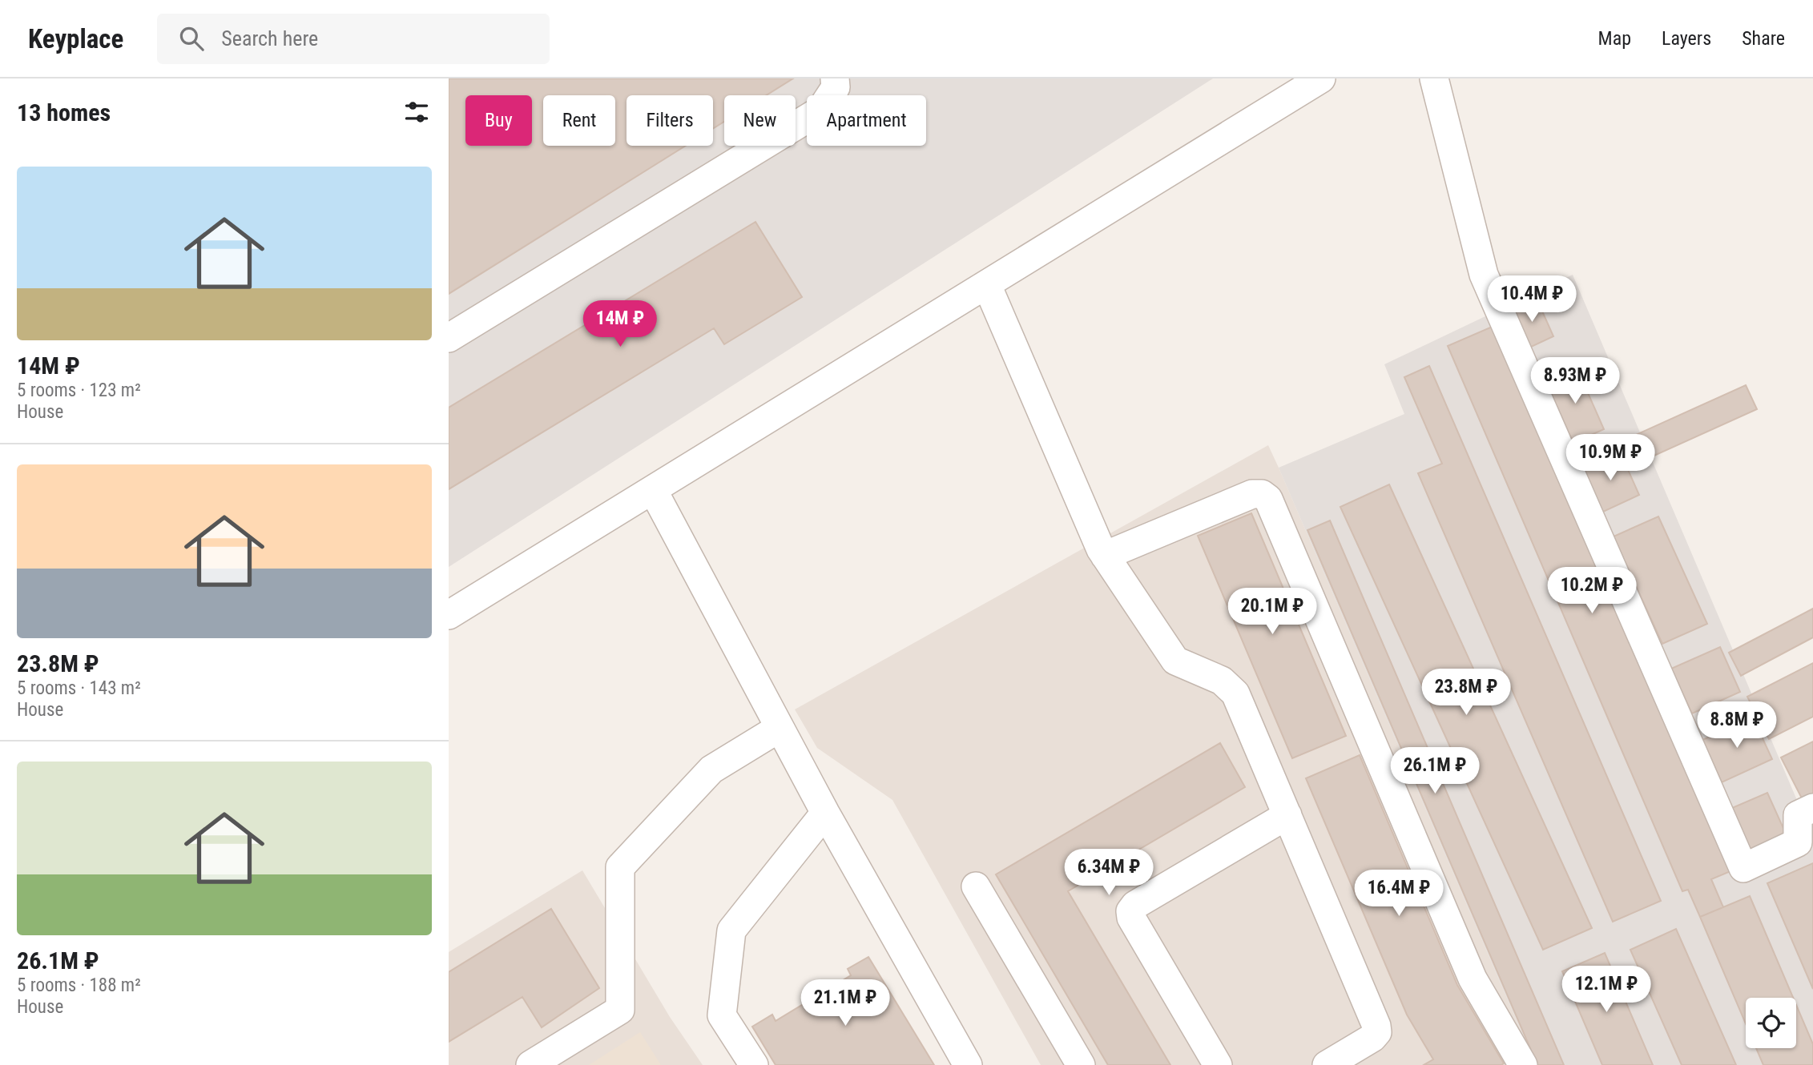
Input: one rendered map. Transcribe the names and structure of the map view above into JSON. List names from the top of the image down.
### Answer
{
  "page": {
    "header": "Keyplace",
    "search": "Search here",
    "nav": ["Map", "Layers", "Share"],
    "heading": "13 homes",
    "chip": [
      "Buy",
      "Rent",
      "Filters",
      "New",
      "Apartment"
    ],
    "list": [
      {
        "name": "14M ₽",
        "note": "5 rooms · 123 m² · House"
      },
      {
        "name": "23.8M ₽",
        "note": "5 rooms · 143 m² · House"
      },
      {
        "name": "26.1M ₽",
        "note": "5 rooms · 188 m² · House"
      }
    ],
    "price": [
      "10.4M ₽",
      "14M ₽",
      "8.93M ₽",
      "10.9M ₽",
      "10.2M ₽",
      "20.1M ₽",
      "23.8M ₽",
      "8.8M ₽",
      "26.1M ₽",
      "6.34M ₽",
      "16.4M ₽",
      "12.1M ₽",
      "21.1M ₽"
    ]
  }
}
